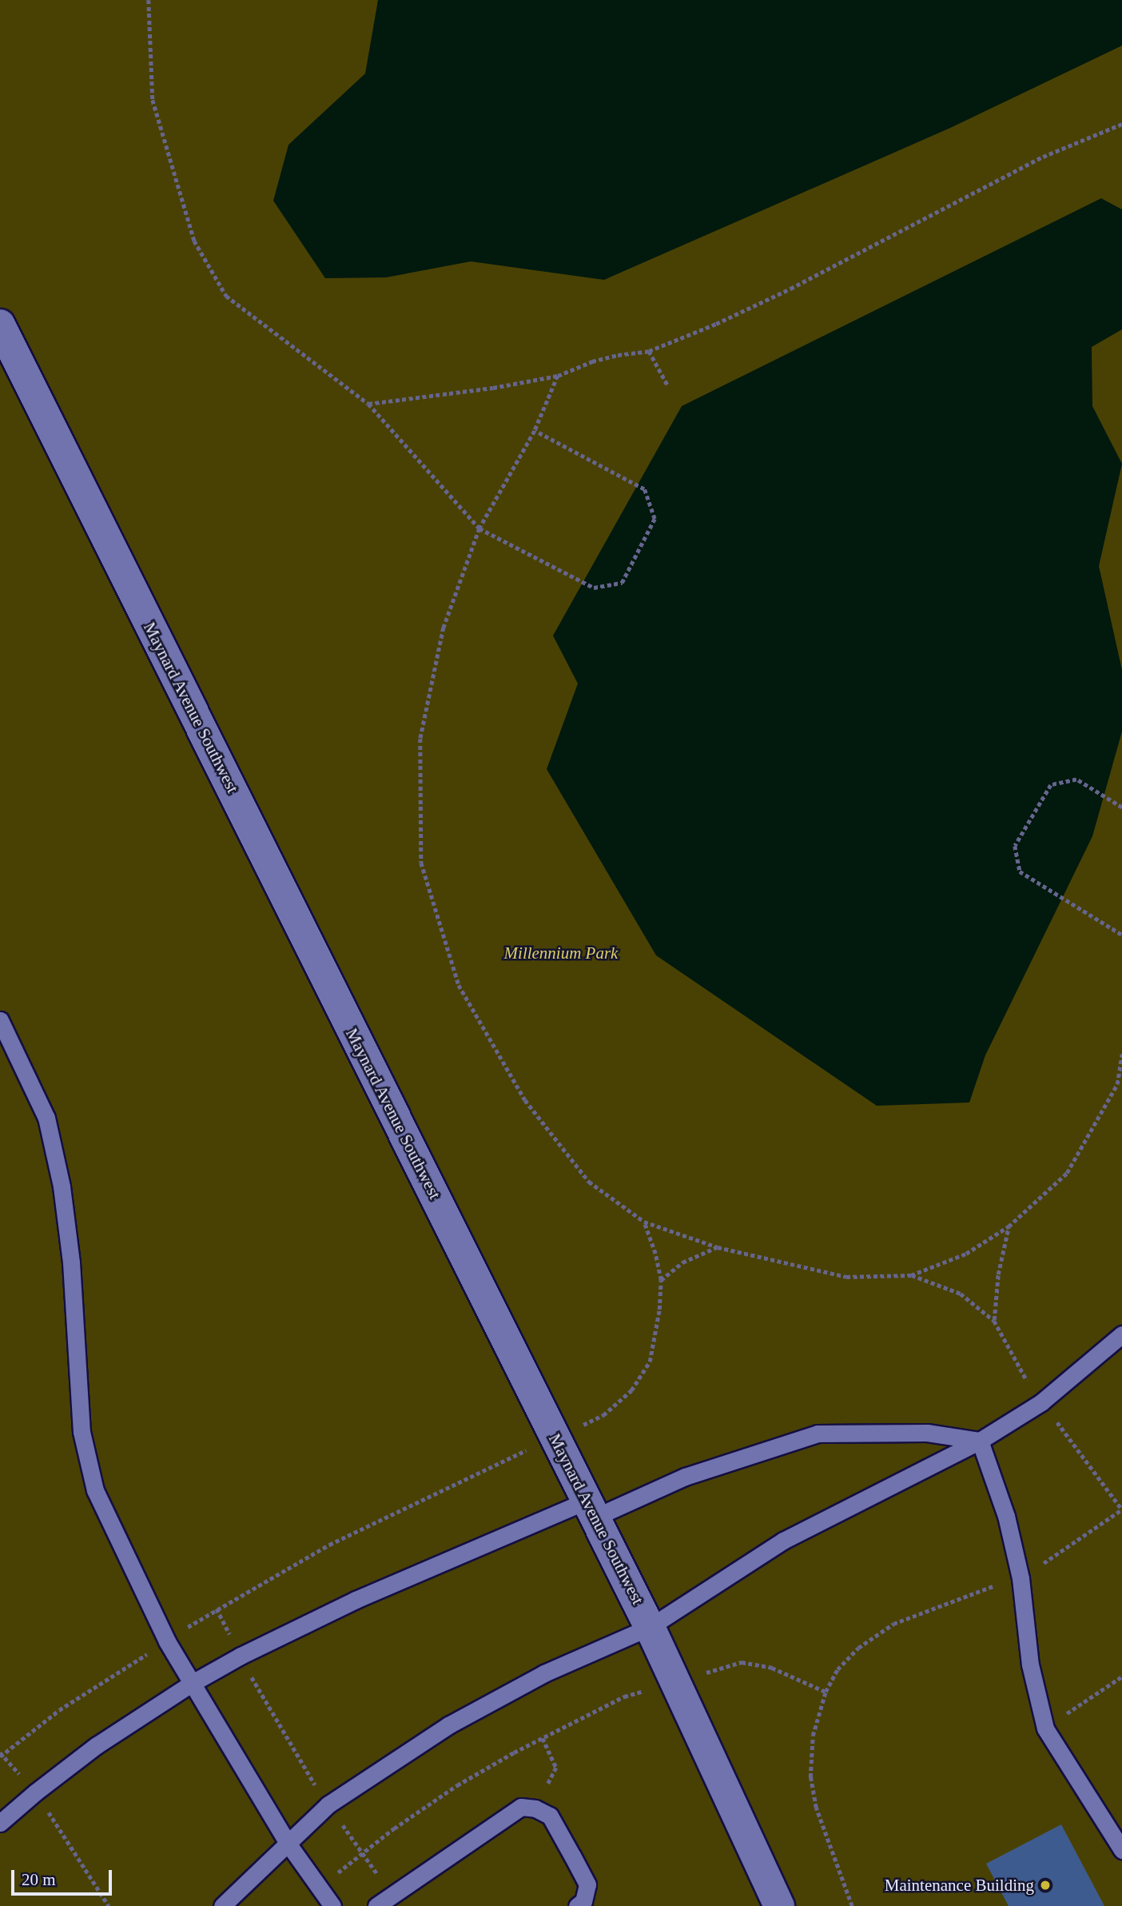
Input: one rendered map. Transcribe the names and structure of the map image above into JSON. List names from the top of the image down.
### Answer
{
  "streets": {
    "street": ["Maynard Avenue Southwest"]
  },
  "parks": ["Millennium Park"],
  "places": ["Maintenance Building"],
  "scale_bar": "20 m"
}
